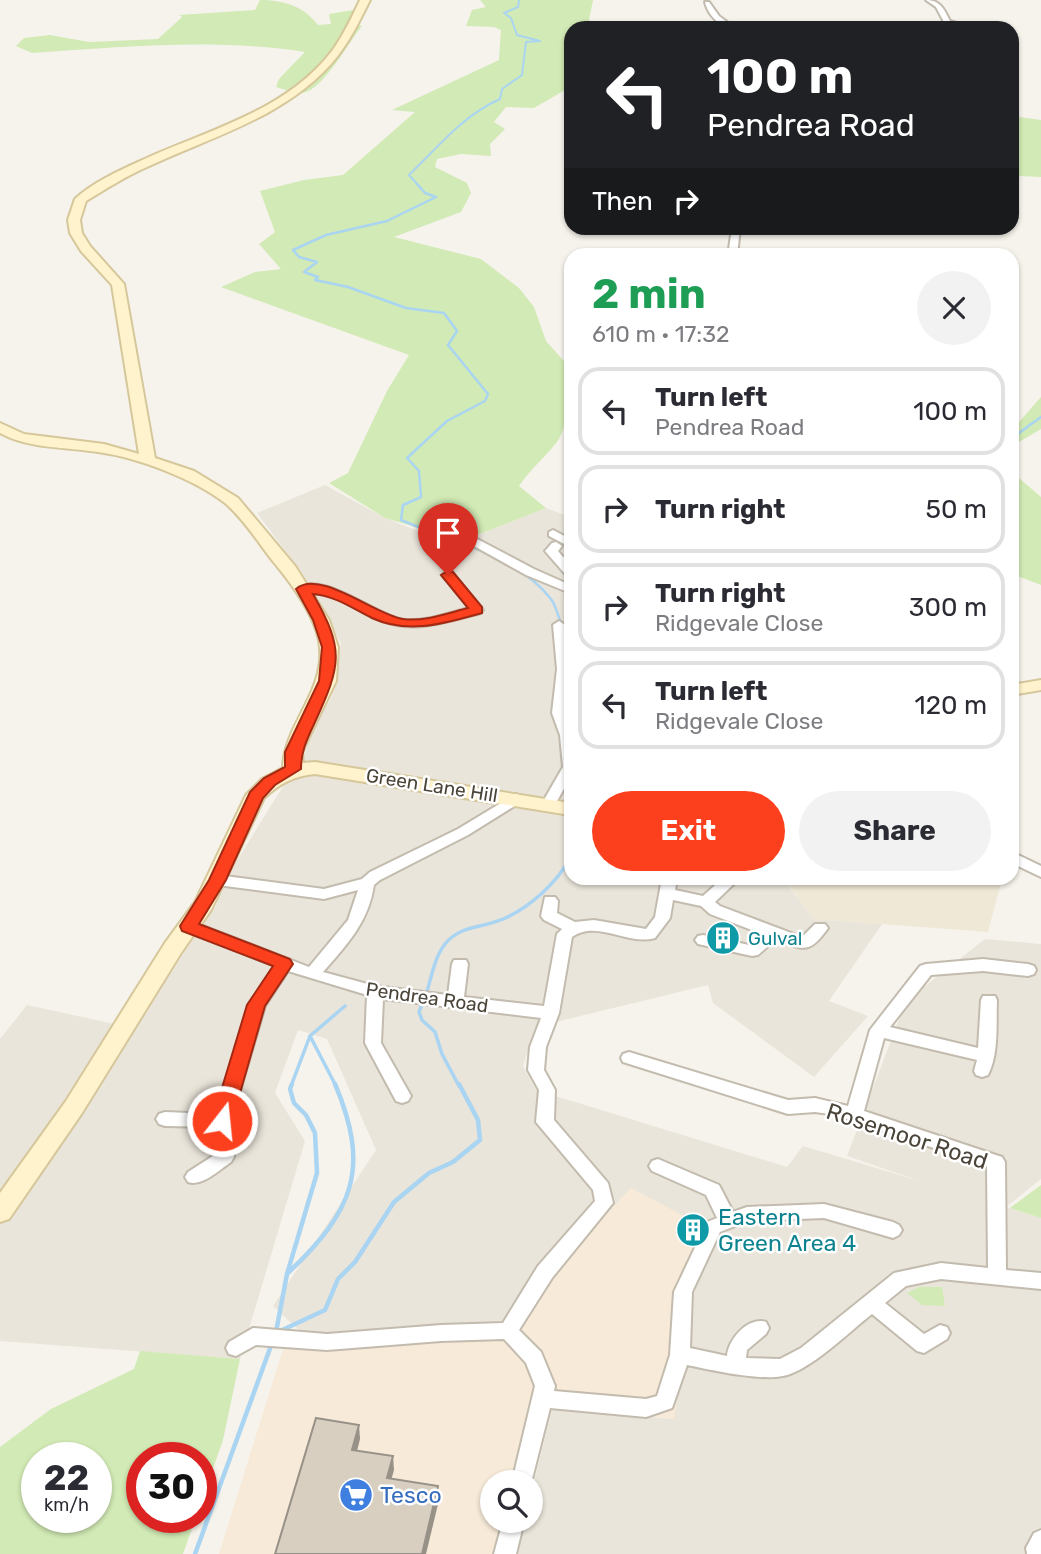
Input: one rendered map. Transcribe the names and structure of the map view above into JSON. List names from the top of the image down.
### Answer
{
  "streets": {
    "street": ["Green Lane Hill", "Pendrea Road", "Rosemoor Road"]
  },
  "places": {
    "building": ["Gulval", "Eastern Green Area 4"],
    "supermarket": ["Tesco"]
  },
  "page": {
    "turn": ["100 m", "Pendrea Road"],
    "then": "Then",
    "heading": ["2 min", "610 m · 17:32"],
    "list": [
      {
        "name": "Turn left",
        "note": "Pendrea Road",
        "value": "100 m"
      },
      {
        "name": "Turn right",
        "value": "50 m"
      },
      {
        "name": "Turn right",
        "note": "Ridgevale Close",
        "value": "300 m"
      },
      {
        "name": "Turn left",
        "note": "Ridgevale Close",
        "value": "120 m"
      }
    ],
    "buttons": ["Exit", "Share"],
    "speed": "22 km/h",
    "limit": "30"
  }
}
